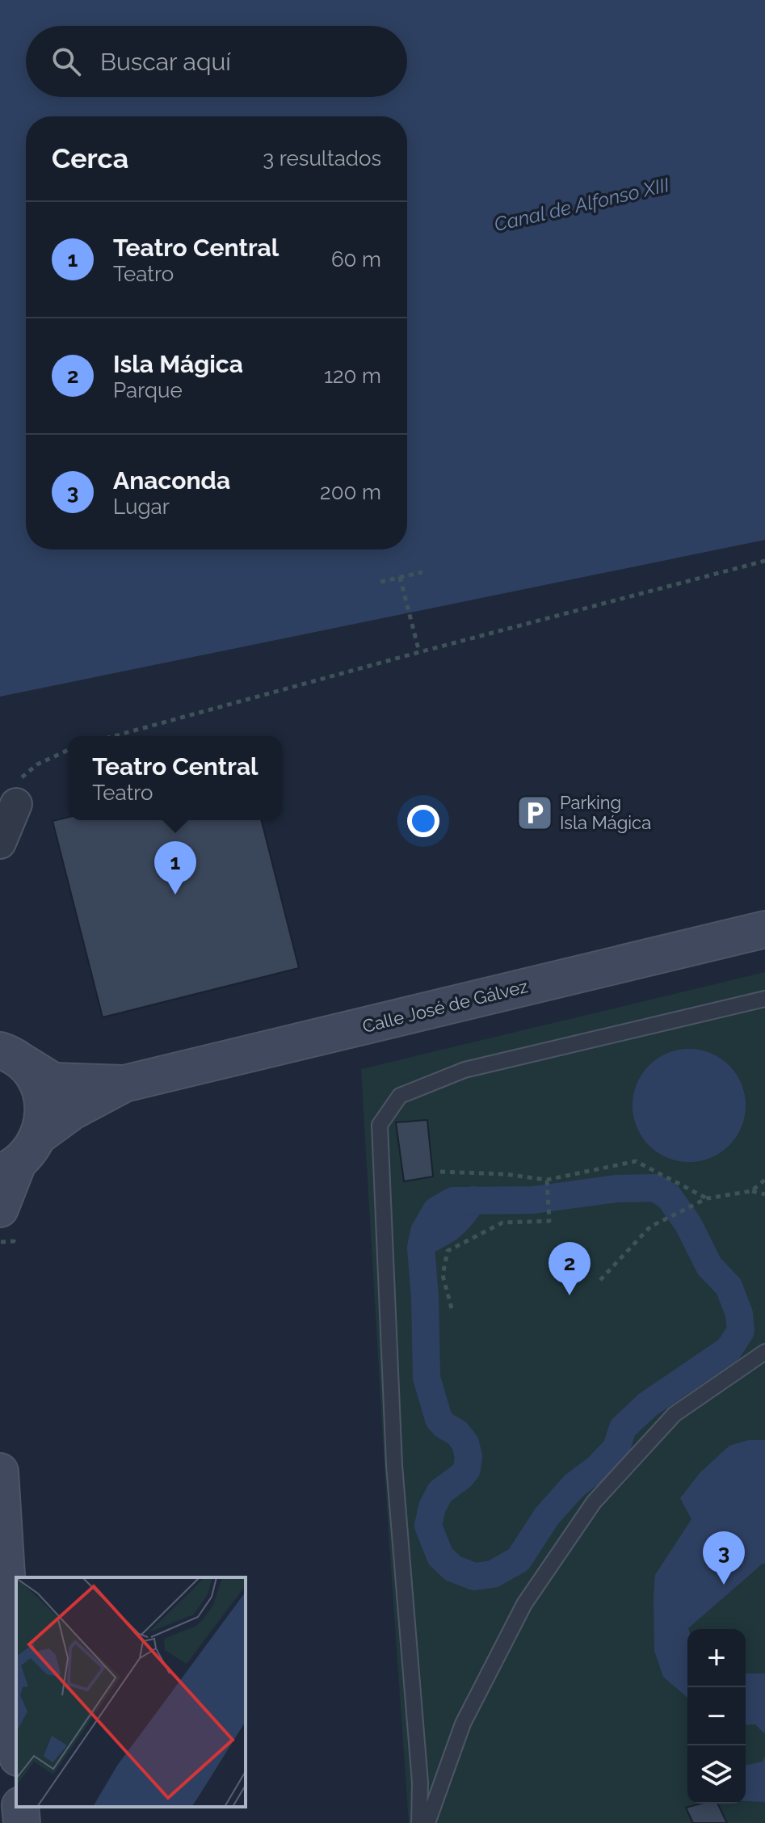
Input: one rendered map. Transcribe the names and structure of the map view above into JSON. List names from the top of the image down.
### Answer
{
  "streets": {
    "main road": ["Calle José de Gálvez"]
  },
  "water": ["Canal de Alfonso XIII"],
  "places": {
    "parking": ["Parking Isla Mágica"]
  },
  "page": {
    "search": "Buscar aquí",
    "heading": ["Cerca", "3 resultados"],
    "list": [
      {
        "mark": "1",
        "name": "Teatro Central",
        "note": "Teatro",
        "value": "60 m"
      },
      {
        "mark": "2",
        "name": "Isla Mágica",
        "note": "Parque",
        "value": "120 m"
      },
      {
        "mark": "3",
        "name": "Anaconda",
        "note": "Lugar",
        "value": "200 m"
      }
    ],
    "popup": ["Teatro Central", "Teatro"],
    "pins": ["1", "2", "3"],
    "map_buttons": ["+", "−"]
  }
}
